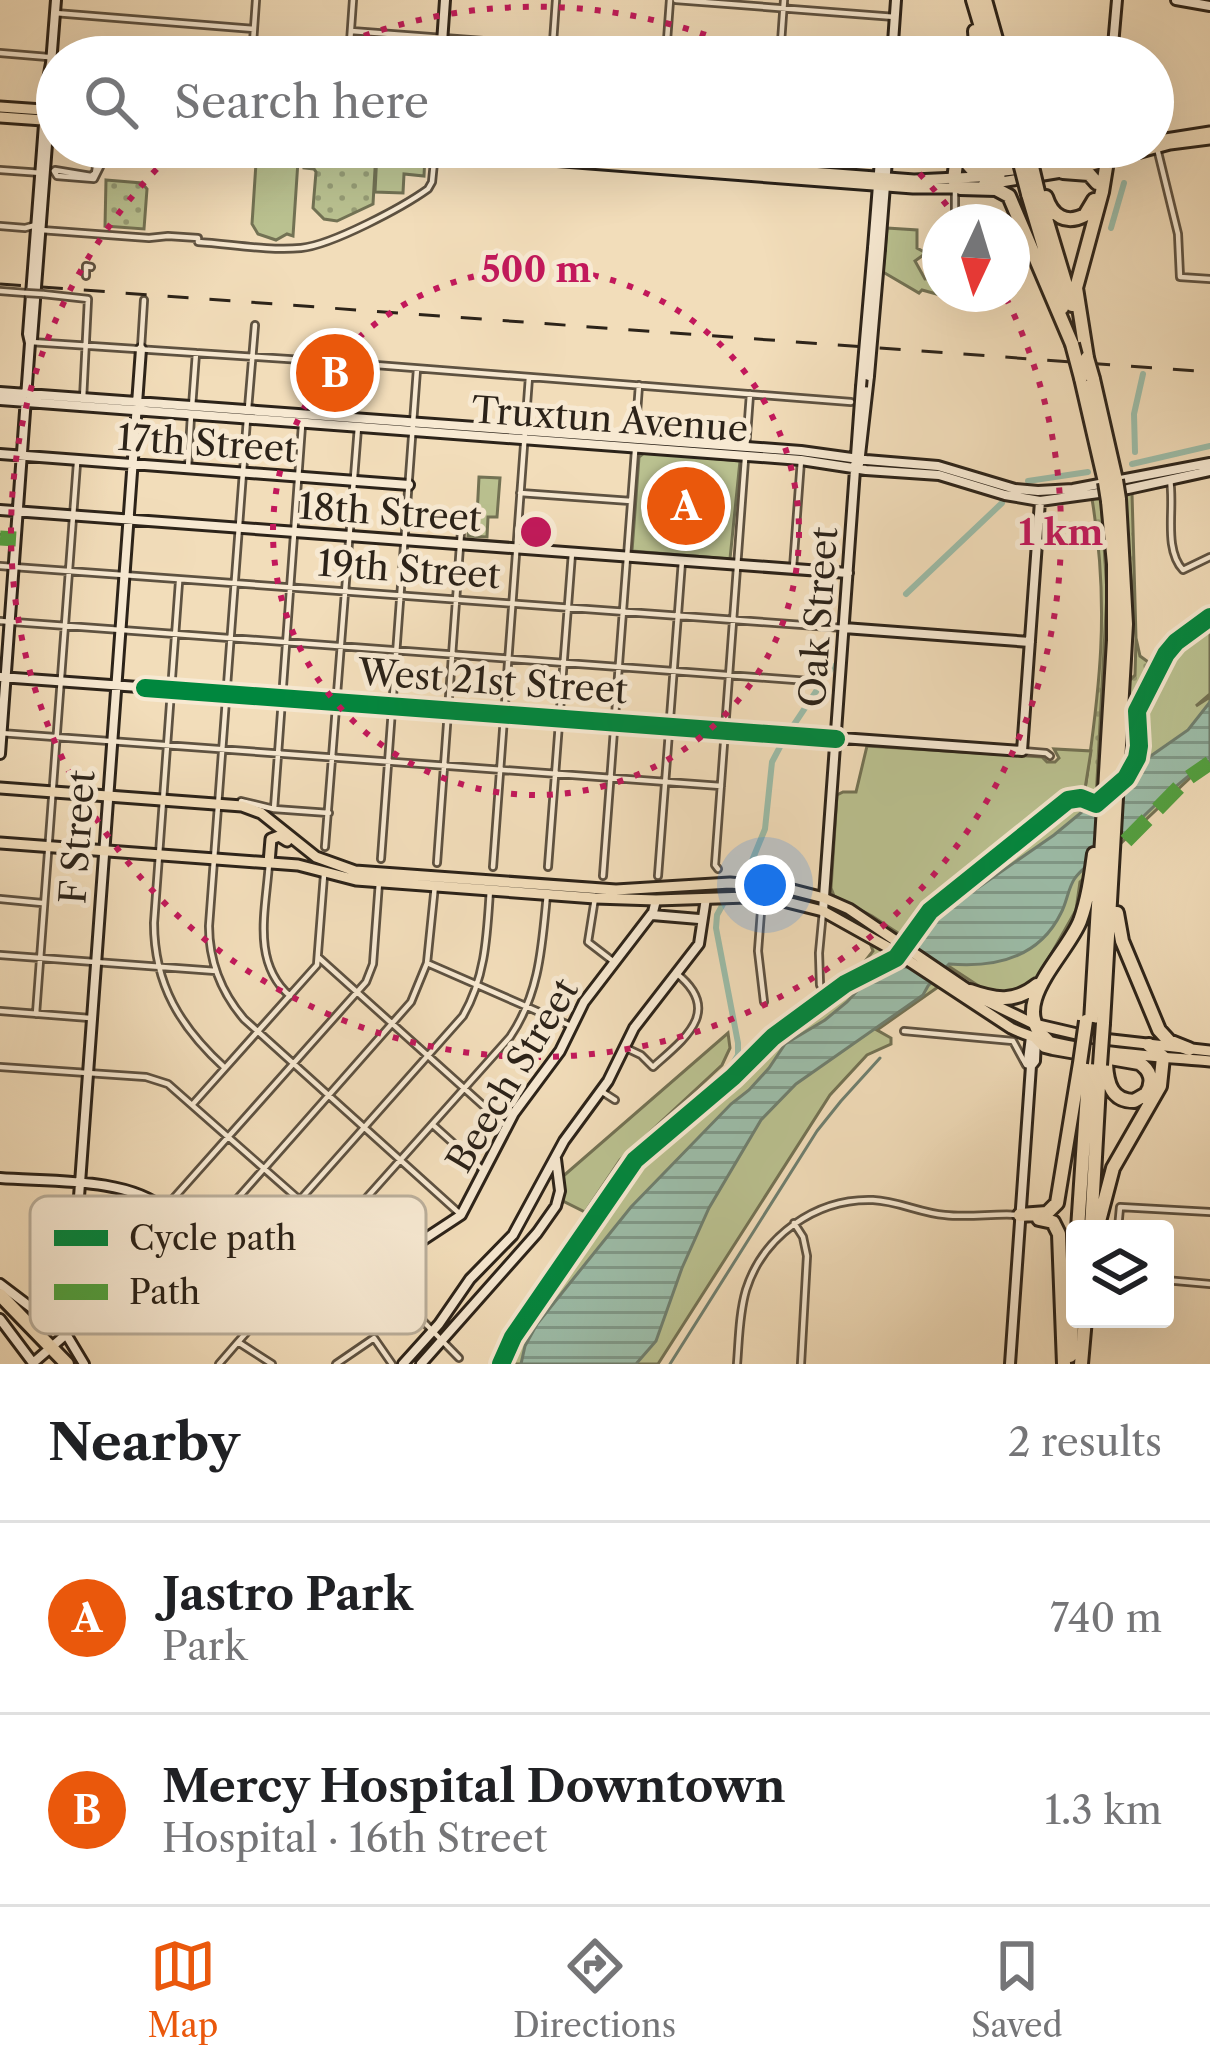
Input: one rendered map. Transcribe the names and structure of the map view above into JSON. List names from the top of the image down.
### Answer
{
  "streets": {
    "street": [
      "Truxtun Avenue",
      "17th Street",
      "18th Street",
      "19th Street",
      "Oak Street",
      "West 21st Street",
      "F Street",
      "Beech Street"
    ]
  },
  "crossings": [
    ["Truxtun Avenue", "Oak Street"],
    ["Truxtun Avenue", "F Street"],
    ["17th Street", "F Street"],
    ["18th Street", "Oak Street"],
    ["18th Street", "F Street"],
    ["19th Street", "Oak Street"],
    ["19th Street", "F Street"],
    ["Oak Street", "West 21st Street"],
    ["West 21st Street", "F Street"]
  ],
  "legend": ["Cycle path", "Path"],
  "north": "bottom",
  "page": {
    "search": "Search here",
    "pins": ["B", "A"],
    "heading": ["Nearby", "2 results"],
    "list": [
      {
        "mark": "A",
        "name": "Jastro Park",
        "note": "Park",
        "value": "740 m"
      },
      {
        "mark": "B",
        "name": "Mercy Hospital Downtown",
        "note": "Hospital · 16th Street",
        "value": "1.3 km"
      }
    ],
    "nav": ["Map", "Directions", "Saved"]
  },
  "rings": ["500 m", "1 km"]
}
